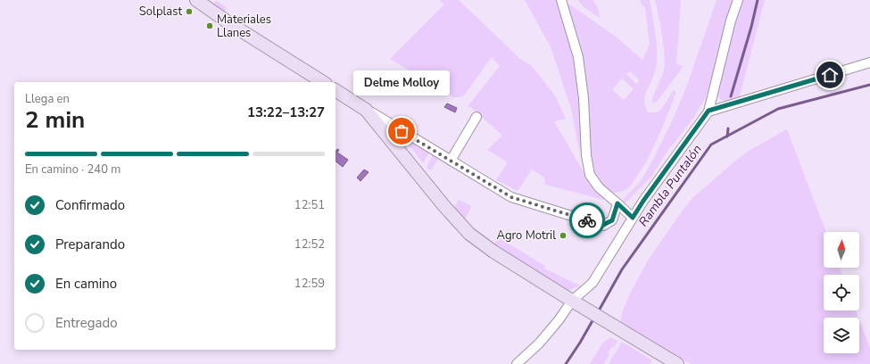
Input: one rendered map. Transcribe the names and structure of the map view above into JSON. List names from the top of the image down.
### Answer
{
  "water": ["Rambla Puntalón"],
  "places": [
    "Solplast",
    "Materiales Llanes",
    "Delme Molloy",
    "Agro Motril"
  ],
  "north": "top",
  "page": {
    "bubble": "Delme Molloy",
    "heading": ["2 min", "Llega en", "13:22–13:27"],
    "bar": "En camino · 240 m",
    "list": [
      ["Confirmado", "12:51"],
      ["Preparando", "12:52"],
      ["En camino", "12:59"],
      "Entregado"
    ]
  }
}
